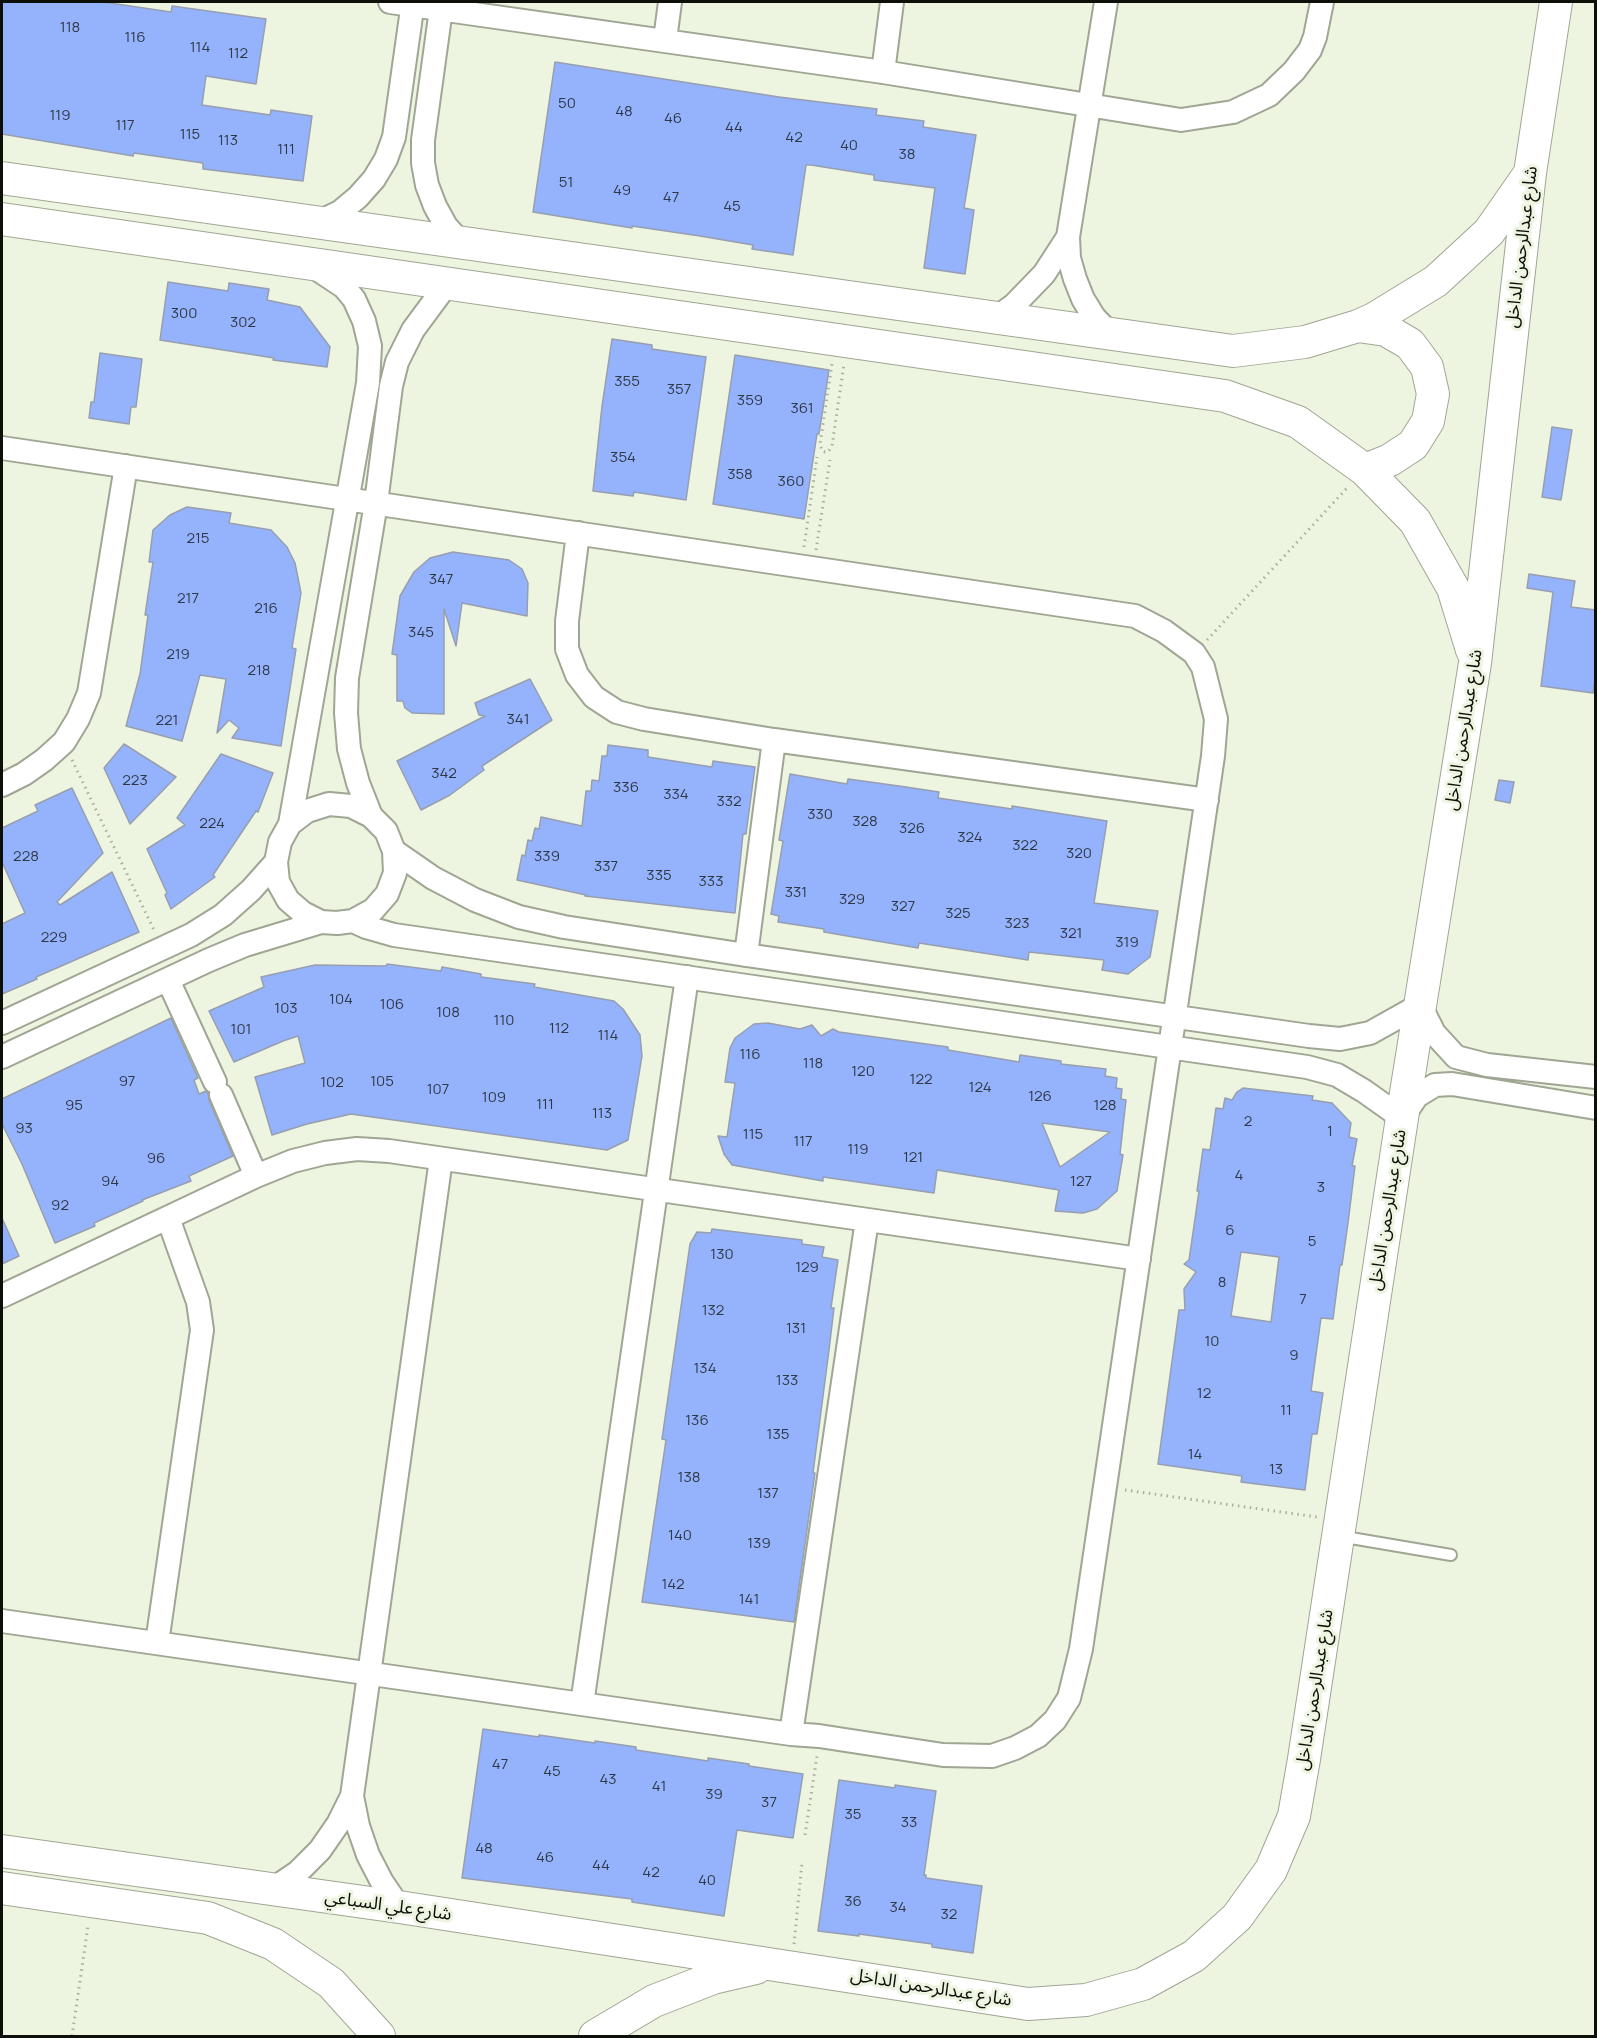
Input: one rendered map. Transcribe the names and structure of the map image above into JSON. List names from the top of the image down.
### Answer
{
  "streets": {
    "street": ["شارع عبدالرحمن الداخل", "شارع علي السباعي"]
  },
  "crossings": [
    ["شارع عبدالرحمن الداخل", "شارع علي السباعي"]
  ],
  "house_numbers": [
    "118",
    "116",
    "114",
    "112",
    "50",
    "48",
    "119",
    "46",
    "117",
    "44",
    "115",
    "42",
    "113",
    "40",
    "111",
    "38",
    "51",
    "49",
    "47",
    "45",
    "300",
    "302",
    "355",
    "357",
    "359",
    "361",
    "354",
    "358",
    "360",
    "215",
    "347",
    "217",
    "216",
    "345",
    "219",
    "218",
    "341",
    "221",
    "342",
    "223",
    "336",
    "334",
    "332",
    "330",
    "328",
    "224",
    "326",
    "324",
    "322",
    "320",
    "228",
    "339",
    "337",
    "335",
    "333",
    "331",
    "329",
    "327",
    "325",
    "323",
    "321",
    "229",
    "319",
    "104",
    "106",
    "103",
    "108",
    "110",
    "112",
    "101",
    "114",
    "116",
    "118",
    "120",
    "122",
    "97",
    "105",
    "102",
    "124",
    "107",
    "126",
    "109",
    "111",
    "95",
    "128",
    "113",
    "2",
    "93",
    "1",
    "115",
    "117",
    "119",
    "121",
    "96",
    "4",
    "94",
    "127",
    "3",
    "92",
    "6",
    "5",
    "130",
    "129",
    "8",
    "7",
    "132",
    "131",
    "10",
    "9",
    "134",
    "133",
    "12",
    "11",
    "136",
    "135",
    "14",
    "13",
    "138",
    "137",
    "140",
    "139",
    "142",
    "141",
    "47",
    "45",
    "43",
    "41",
    "39",
    "37",
    "35",
    "33",
    "48",
    "46",
    "44",
    "42",
    "40",
    "36",
    "34",
    "32"
  ]
}
